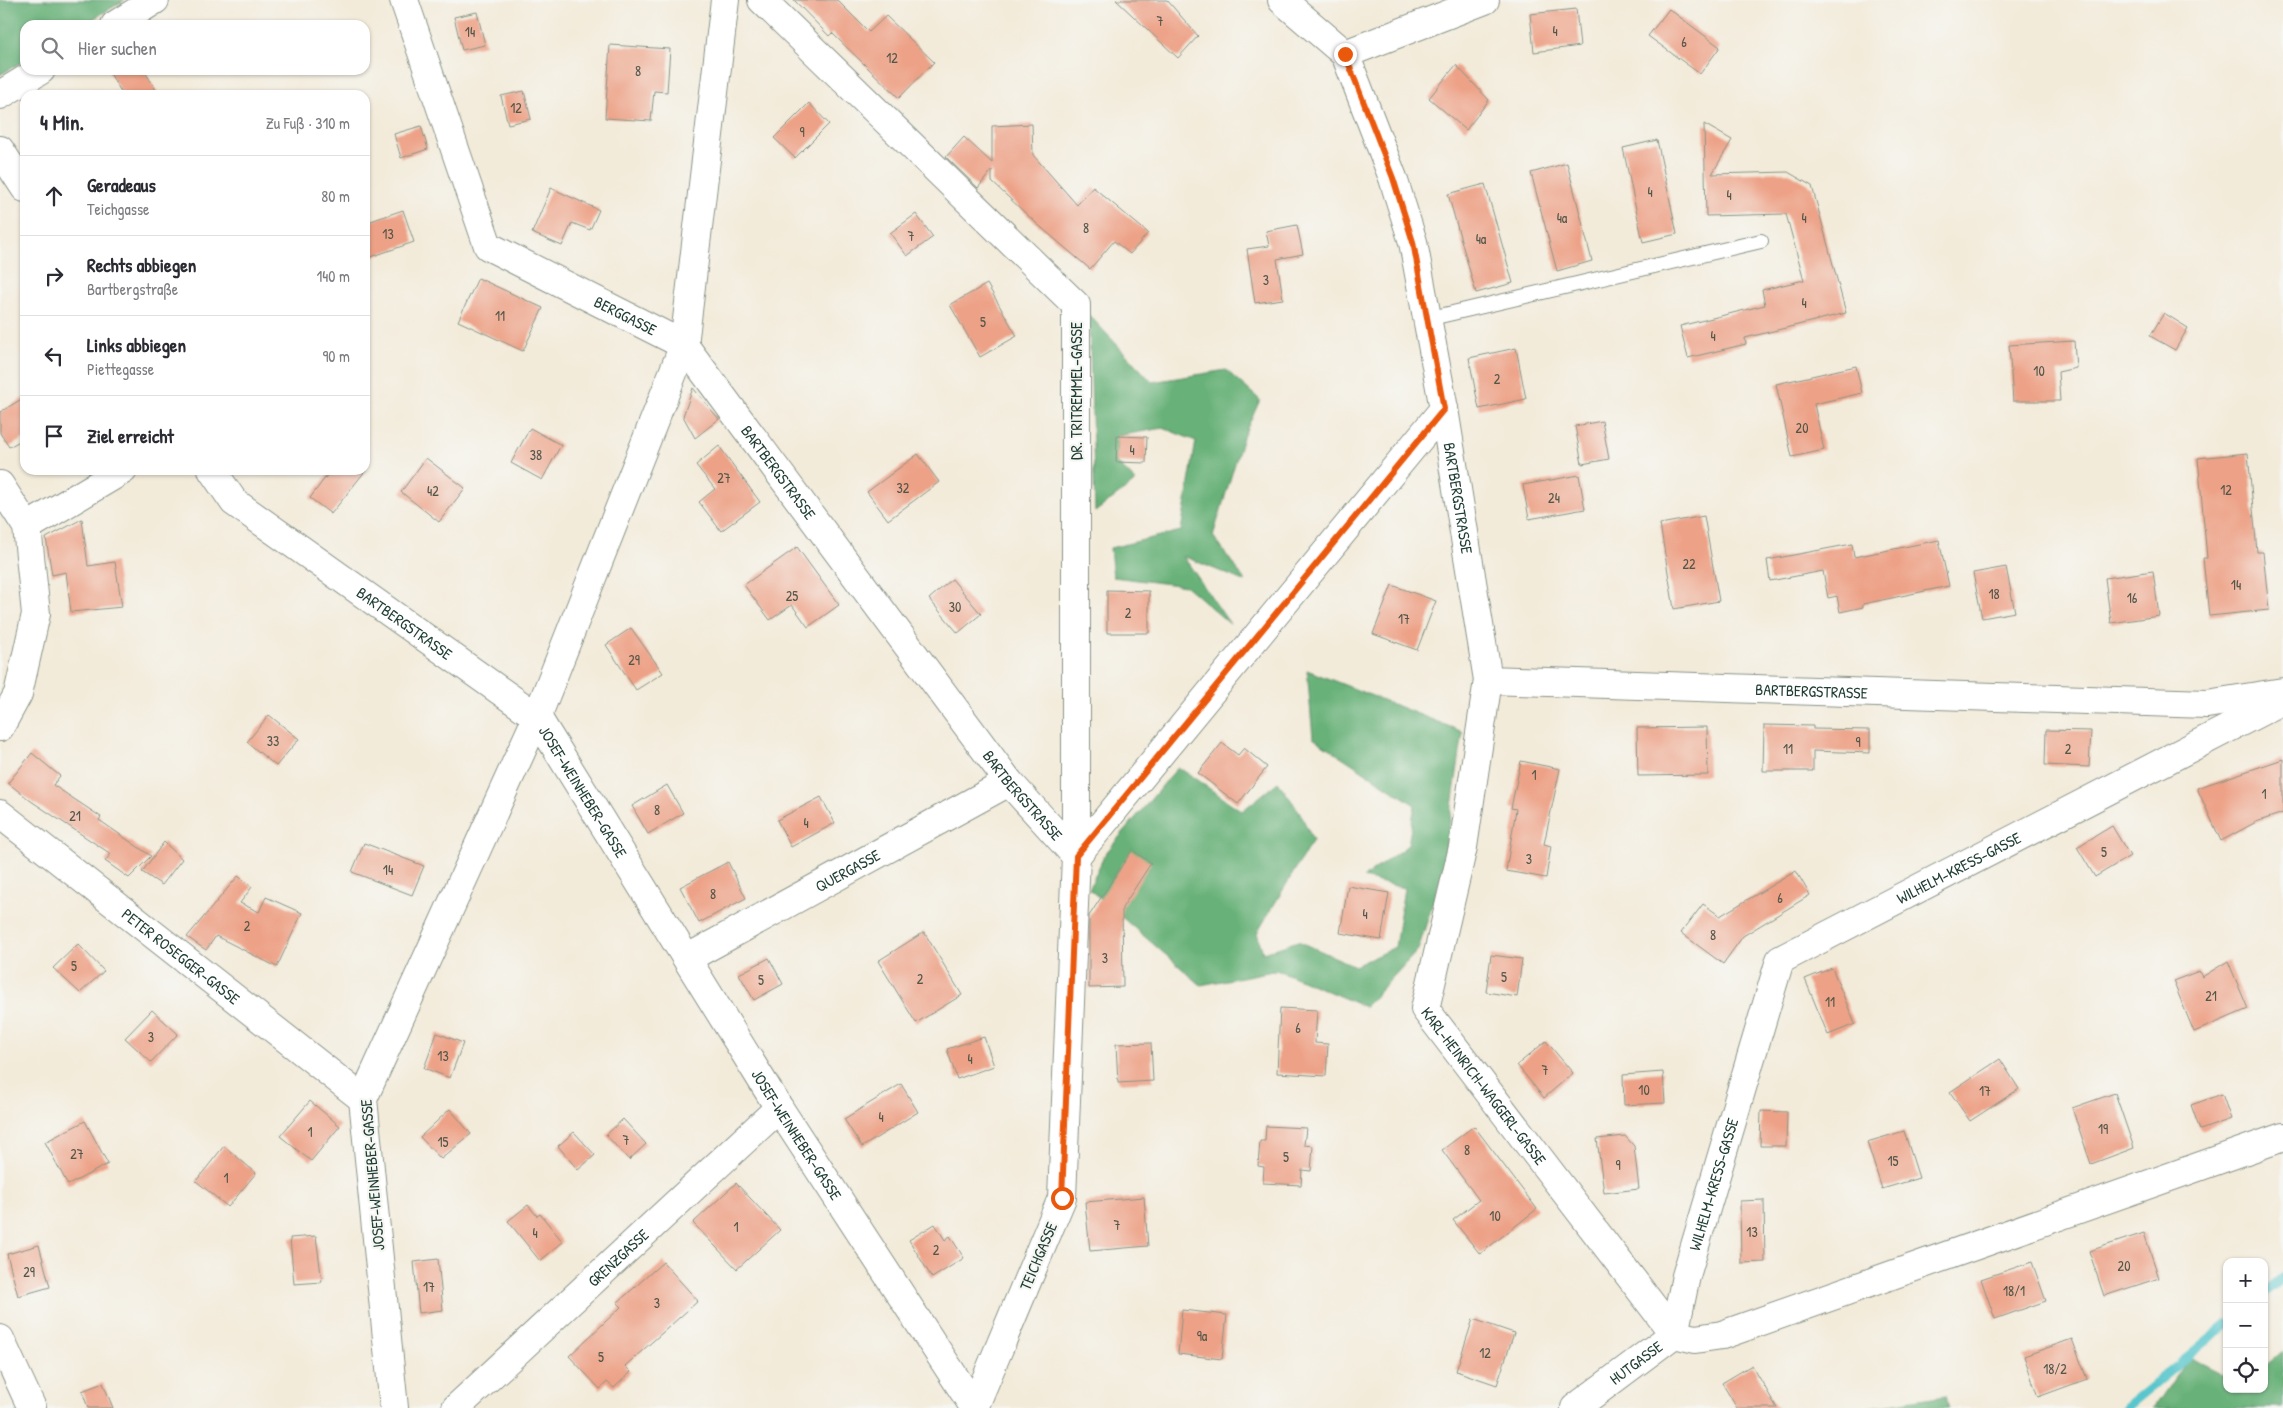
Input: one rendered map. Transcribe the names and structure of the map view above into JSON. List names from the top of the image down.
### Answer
{
  "streets": {
    "street": [
      "BERGGASSE",
      "DR. TRITREMMEL-GASSE",
      "BARTBERGSTRASSE",
      "JOSEF-WEINHEBER-GASSE",
      "WILHELM-KRESS-GASSE",
      "QUERGASSE",
      "PETER ROSEGGER-GASSE",
      "KARL-HEINRICH-WAGGERL-GASSE",
      "TEICHGASSE",
      "GRENZGASSE",
      "HUTGASSE"
    ]
  },
  "crossings": [
    ["BERGGASSE", "BARTBERGSTRASSE"],
    ["DR. TRITREMMEL-GASSE", "BARTBERGSTRASSE"],
    ["DR. TRITREMMEL-GASSE", "TEICHGASSE"],
    ["BARTBERGSTRASSE", "JOSEF-WEINHEBER-GASSE"],
    ["BARTBERGSTRASSE", "QUERGASSE"],
    ["BARTBERGSTRASSE", "KARL-HEINRICH-WAGGERL-GASSE"],
    ["BARTBERGSTRASSE", "TEICHGASSE"],
    ["JOSEF-WEINHEBER-GASSE", "QUERGASSE"],
    ["JOSEF-WEINHEBER-GASSE", "PETER ROSEGGER-GASSE"],
    ["JOSEF-WEINHEBER-GASSE", "TEICHGASSE"],
    ["JOSEF-WEINHEBER-GASSE", "GRENZGASSE"],
    ["WILHELM-KRESS-GASSE", "KARL-HEINRICH-WAGGERL-GASSE"],
    ["WILHELM-KRESS-GASSE", "HUTGASSE"],
    ["KARL-HEINRICH-WAGGERL-GASSE", "HUTGASSE"]
  ],
  "house_numbers": [
    "7",
    "4",
    "14",
    "6",
    "12",
    "8",
    "12",
    "9",
    "4",
    "4",
    "4a",
    "4",
    "8",
    "13",
    "7",
    "4a",
    "3",
    "4",
    "11",
    "5",
    "4",
    "10",
    "2",
    "20",
    "4",
    "38",
    "27",
    "32",
    "12",
    "42",
    "24",
    "22",
    "14",
    "18",
    "25",
    "16",
    "30",
    "2",
    "17",
    "29",
    "33",
    "9",
    "11",
    "2",
    "1",
    "1",
    "8",
    "21",
    "4",
    "5",
    "3",
    "14",
    "8",
    "6",
    "4",
    "2",
    "8",
    "3",
    "5",
    "5",
    "2",
    "5",
    "21",
    "11",
    "6",
    "3",
    "13",
    "4",
    "7",
    "10",
    "17",
    "4",
    "19",
    "1",
    "7",
    "15",
    "8",
    "27",
    "5",
    "15",
    "9",
    "1",
    "10",
    "7",
    "1",
    "13",
    "4",
    "2",
    "20",
    "29",
    "17",
    "18/1",
    "3",
    "9a",
    "12",
    "5",
    "18/2"
  ],
  "page": {
    "search": "Hier suchen",
    "heading": ["4 Min.", "Zu Fuß · 310 m"],
    "list": [
      ["Geradeaus", "Teichgasse", "80 m"],
      ["Rechts abbiegen", "Bartbergstraße", "140 m"],
      ["Links abbiegen", "Piettegasse", "90 m"],
      "Ziel erreicht"
    ],
    "map_buttons": ["+", "−"]
  }
}
